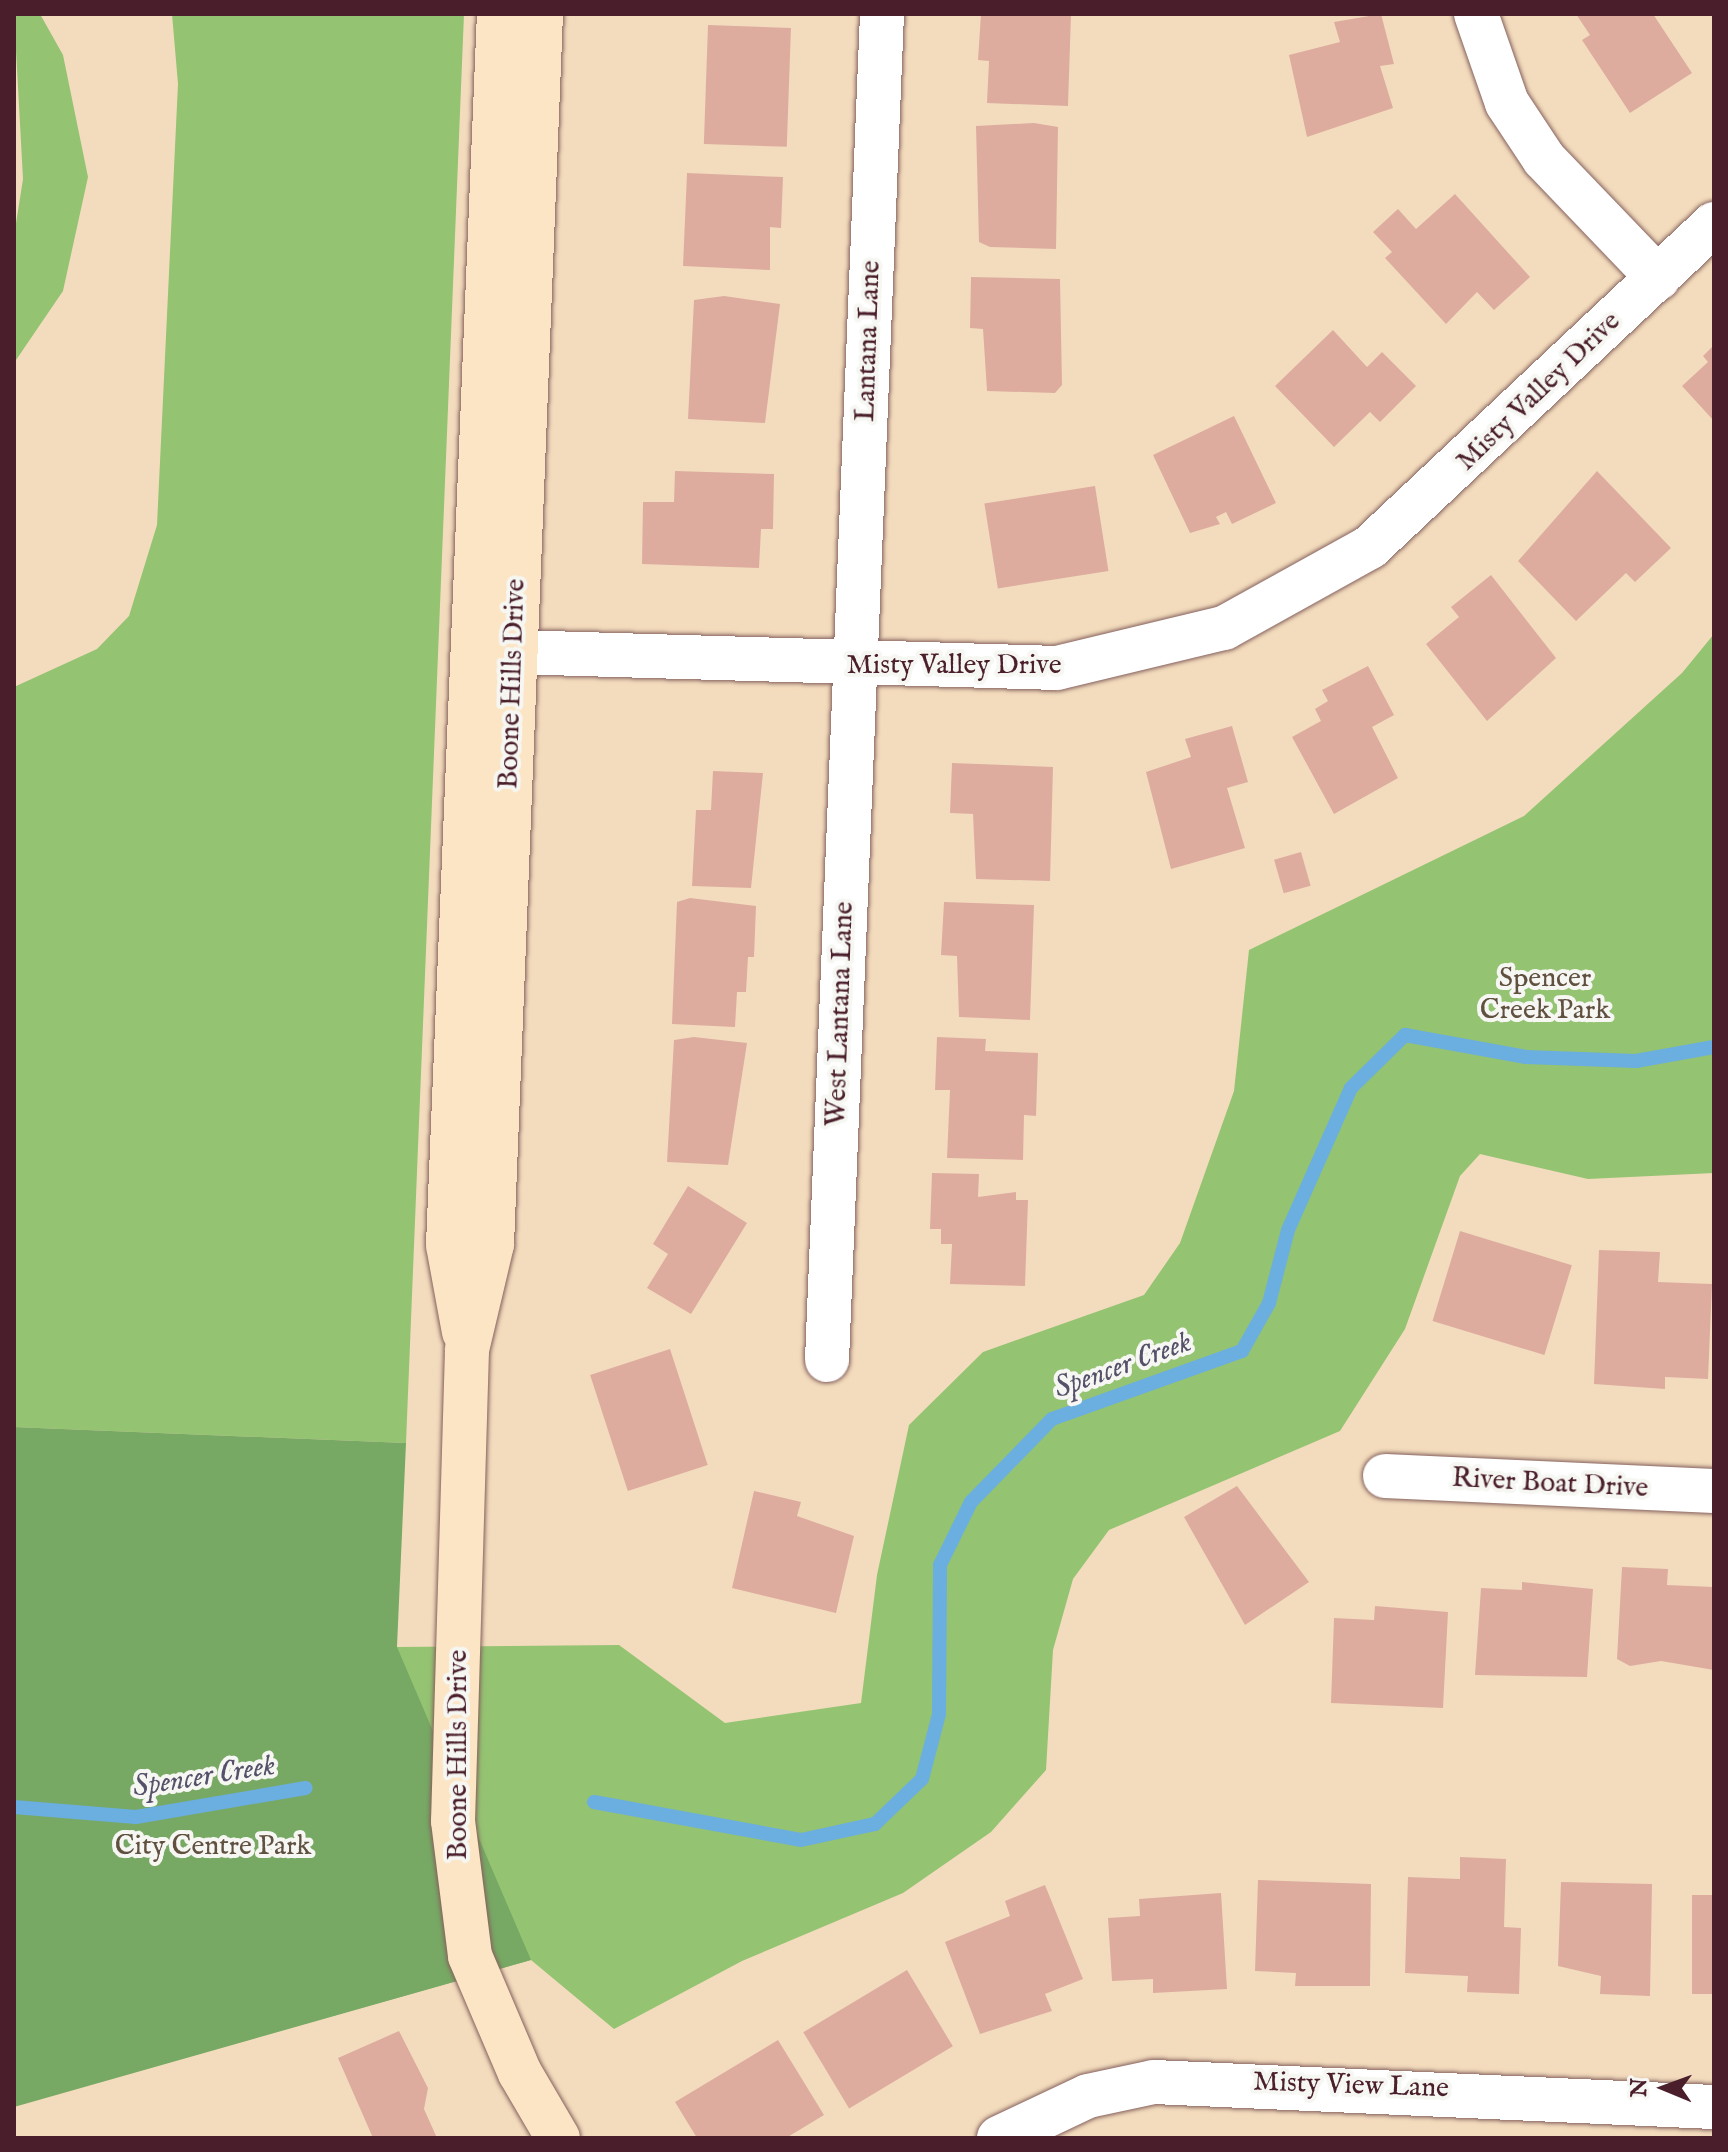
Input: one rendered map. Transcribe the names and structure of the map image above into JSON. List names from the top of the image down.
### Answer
{
  "streets": {
    "street": [
      "Lantana Lane",
      "Misty Valley Drive",
      "Boone Hills Drive",
      "West Lantana Lane",
      "River Boat Drive",
      "Misty View Lane"
    ]
  },
  "crossings": [
    ["Lantana Lane", "Misty Valley Drive"],
    ["Lantana Lane", "West Lantana Lane"],
    ["Misty Valley Drive", "Boone Hills Drive"],
    ["Misty Valley Drive", "West Lantana Lane"]
  ],
  "water": ["Spencer Creek"],
  "parks": ["Spencer Creek Park", "City Centre Park"],
  "north": "left"
}
